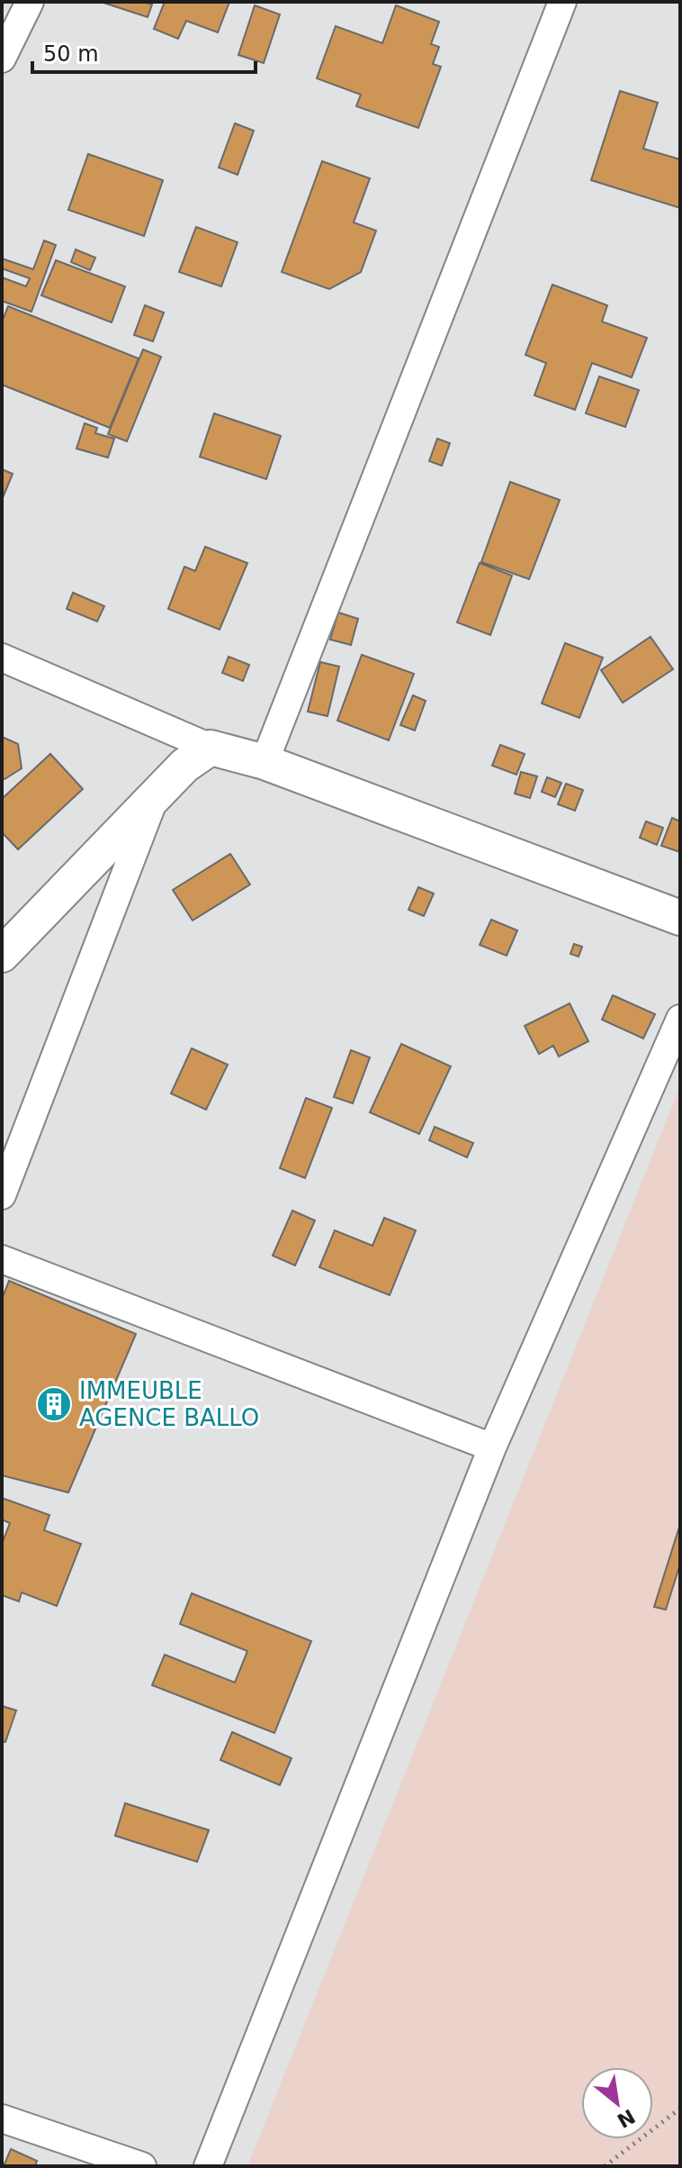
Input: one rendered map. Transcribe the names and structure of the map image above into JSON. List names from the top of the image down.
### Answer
{
  "places": {
    "building": ["IMMEUBLE AGENCE BALLO"]
  },
  "scale_bar": "50 m",
  "north": "bottom right"
}
